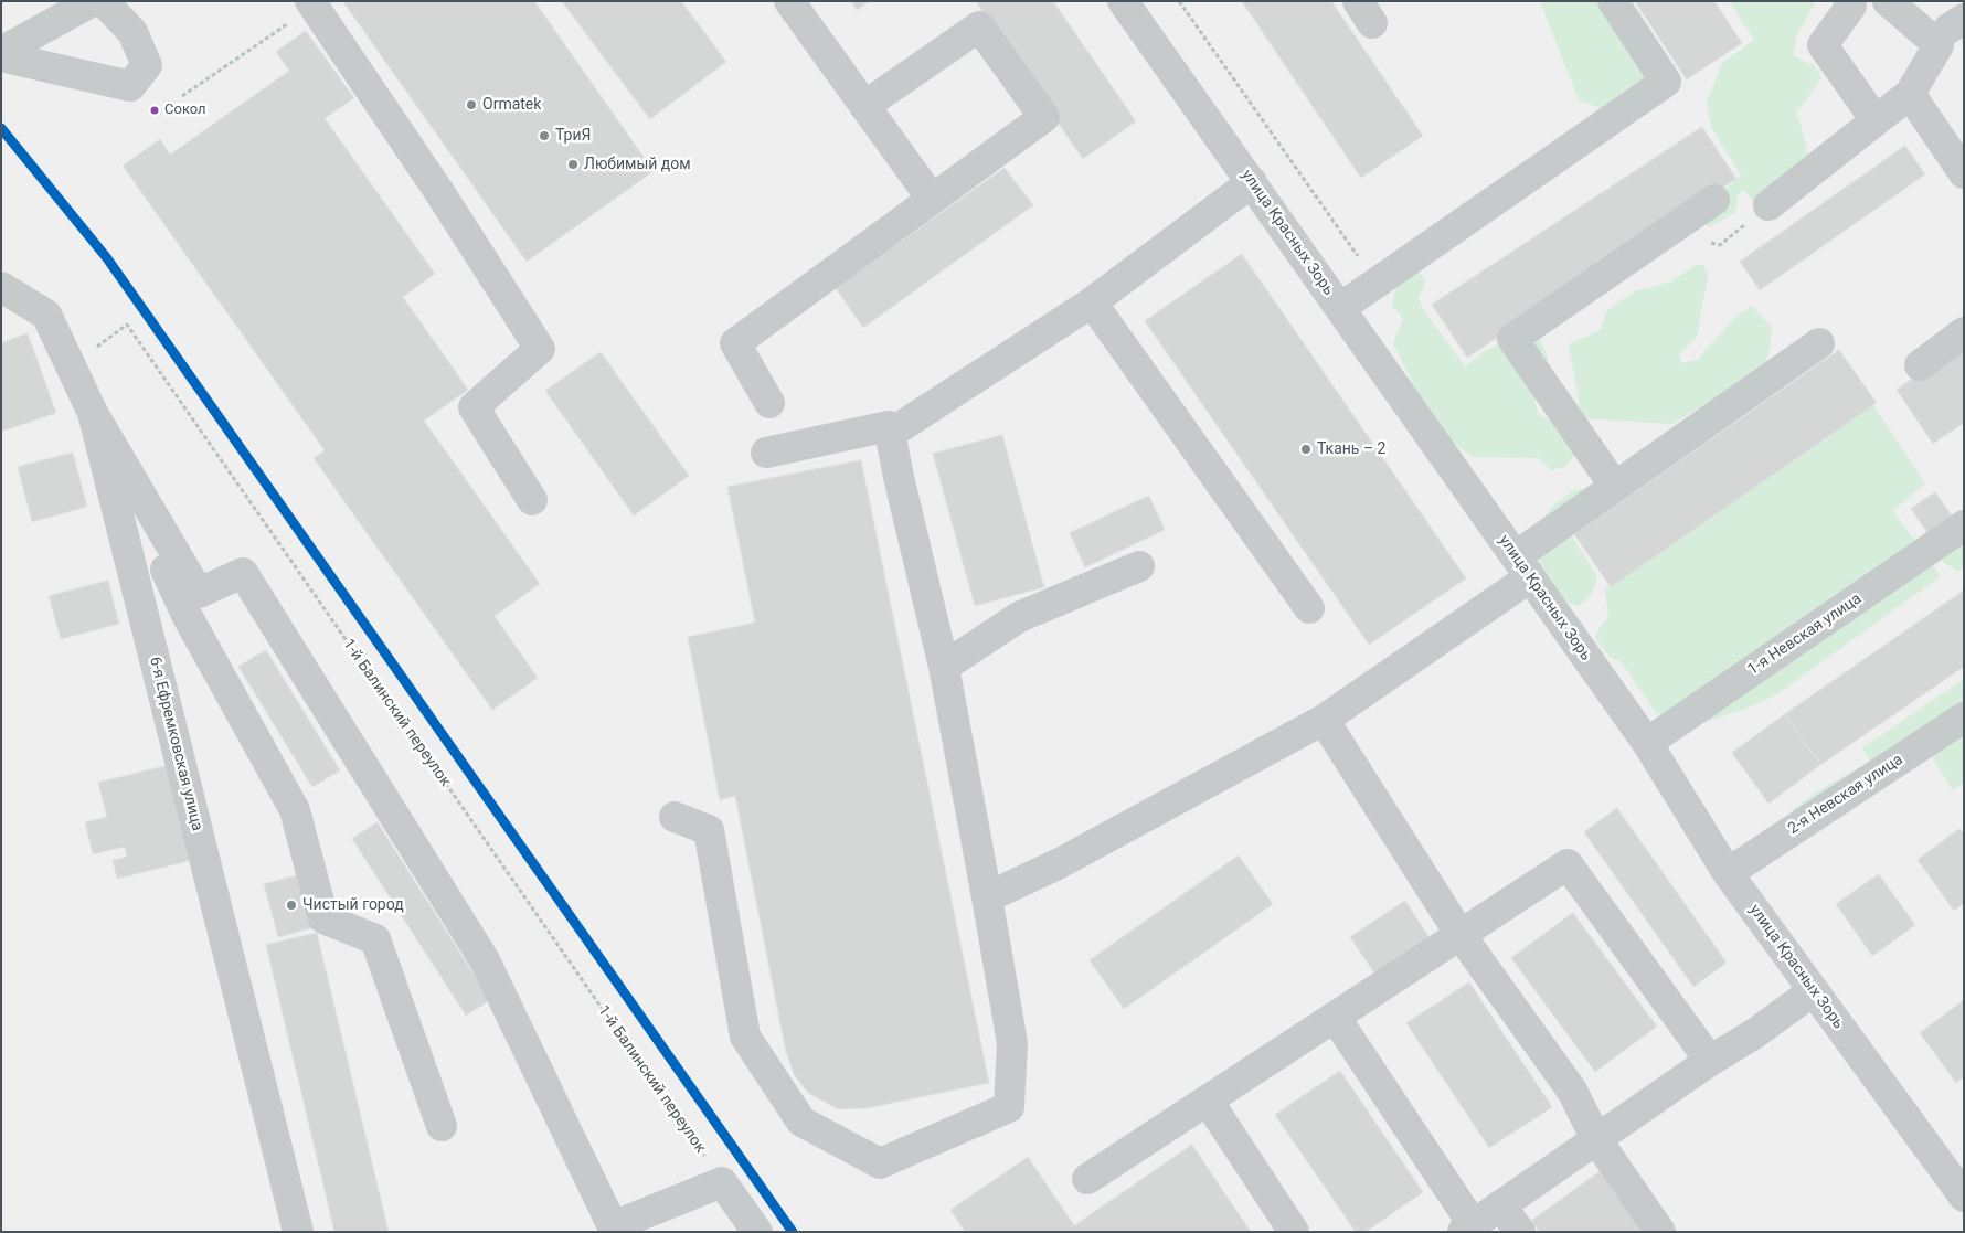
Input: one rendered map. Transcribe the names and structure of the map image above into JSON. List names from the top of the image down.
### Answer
{
  "streets": {
    "street": [
      "улица Красных Зорь",
      "1-я Невская улица",
      "6-я Ефремковская улица",
      "2-я Невская улица"
    ],
    "path": ["1-й Балинский переулок"]
  },
  "crossings": [
    ["улица Красных Зорь", "1-я Невская улица"],
    ["улица Красных Зорь", "2-я Невская улица"]
  ],
  "places": [
    "Ormatek",
    "Сокол",
    "ТриЯ",
    "Любимый дом",
    "Ткань – 2",
    "Чистый город"
  ]
}
